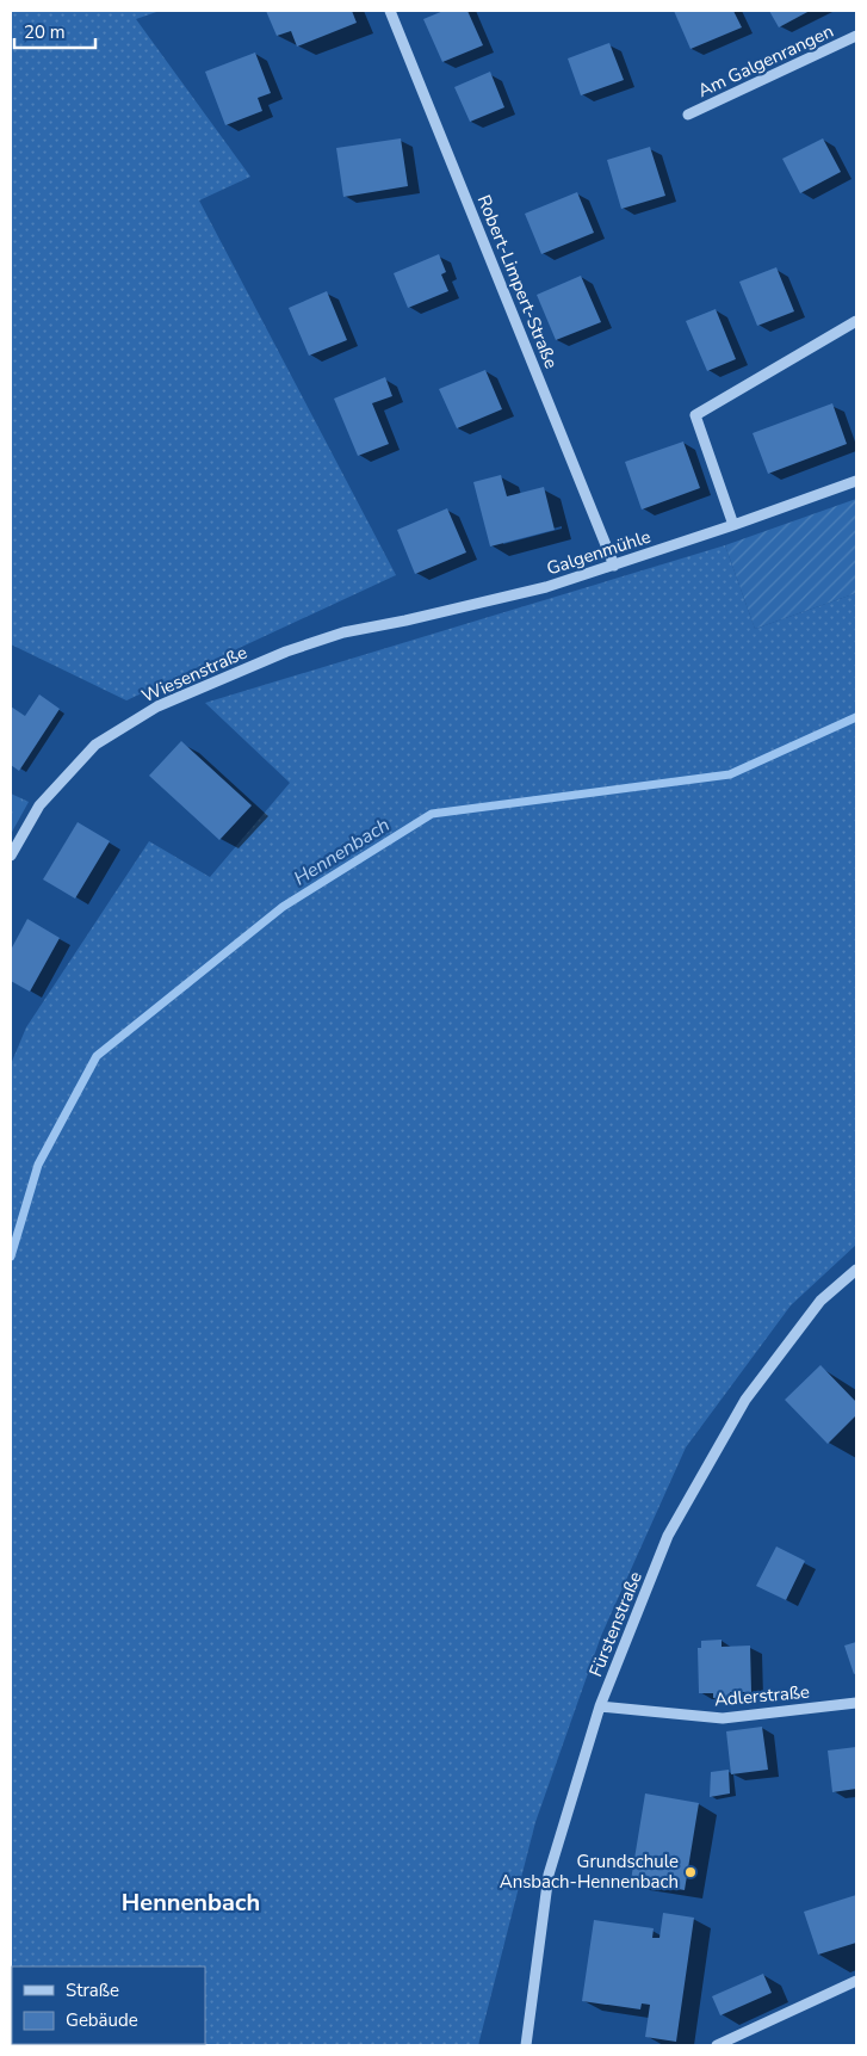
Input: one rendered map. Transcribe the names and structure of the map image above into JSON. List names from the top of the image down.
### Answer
{
  "streets": {
    "street": [
      "Am Galgenrangen",
      "Robert-Limpert-Straße",
      "Galgenmühle",
      "Wiesenstraße",
      "Fürstenstraße",
      "Adlerstraße"
    ]
  },
  "crossings": [
    ["Robert-Limpert-Straße", "Galgenmühle"],
    ["Galgenmühle", "Wiesenstraße"],
    ["Fürstenstraße", "Adlerstraße"]
  ],
  "districts": ["Hennenbach"],
  "water": ["Hennenbach"],
  "places": ["Grundschule Ansbach-Hennenbach"],
  "legend": ["Straße", "Gebäude"],
  "scale_bar": "20 m"
}
